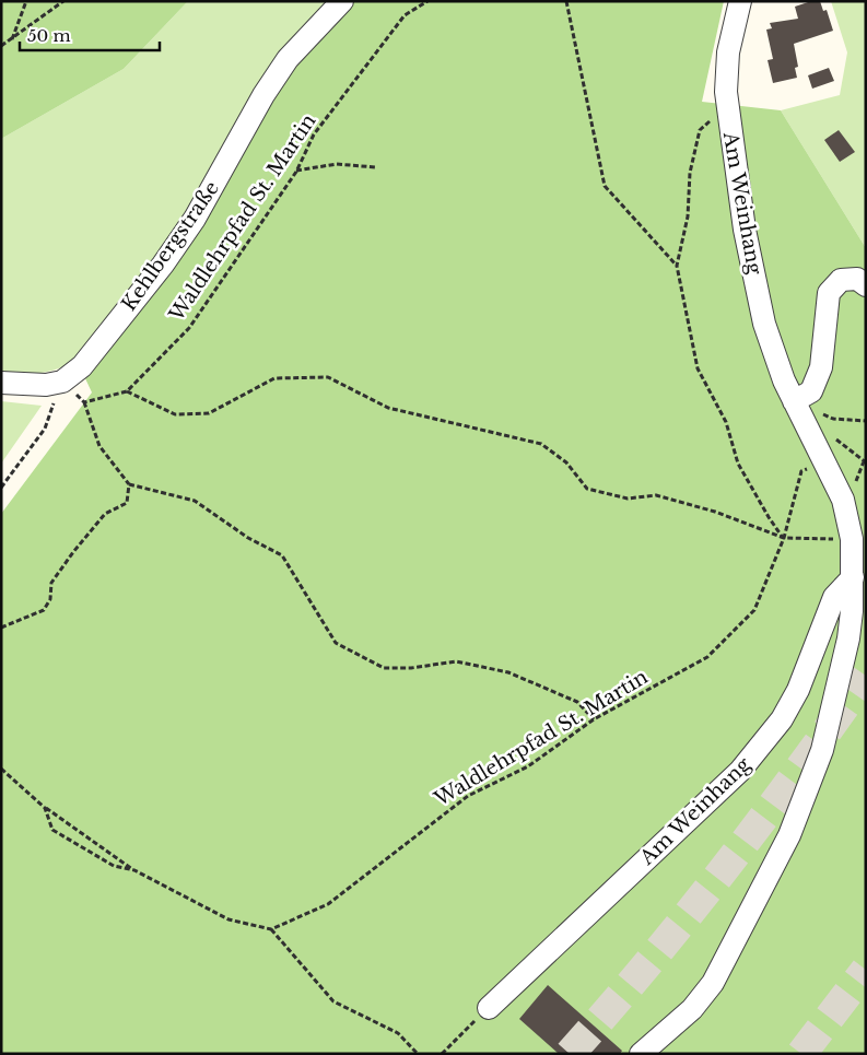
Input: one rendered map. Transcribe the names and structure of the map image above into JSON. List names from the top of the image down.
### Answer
{
  "streets": {
    "street": ["Am Weinhang", "Kehlbergstraße"],
    "path": ["Waldlehrpfad St. Martin"]
  },
  "crossings": [
    ["Am Weinhang", "Waldlehrpfad St. Martin"]
  ],
  "scale_bar": "50 m"
}
